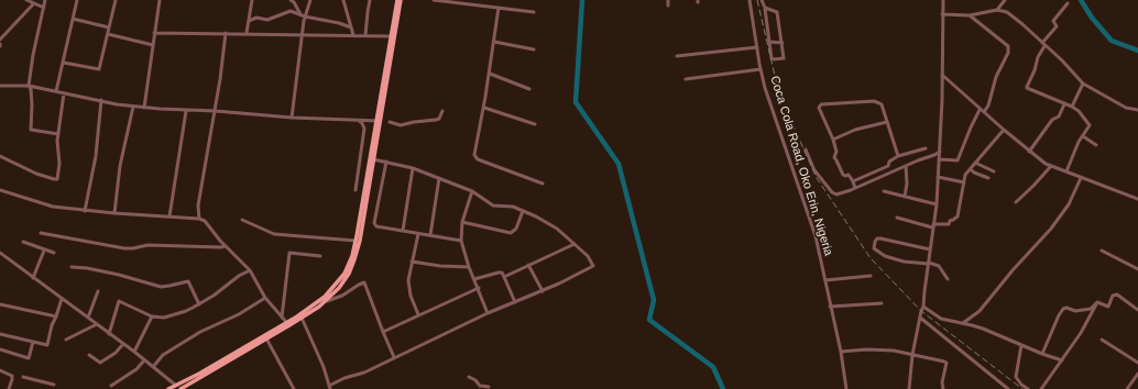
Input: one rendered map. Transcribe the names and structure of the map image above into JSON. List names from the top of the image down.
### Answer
{
  "streets": {
    "street": ["Coca Cola Road, Oko Erin, Nigeria"]
  }
}
